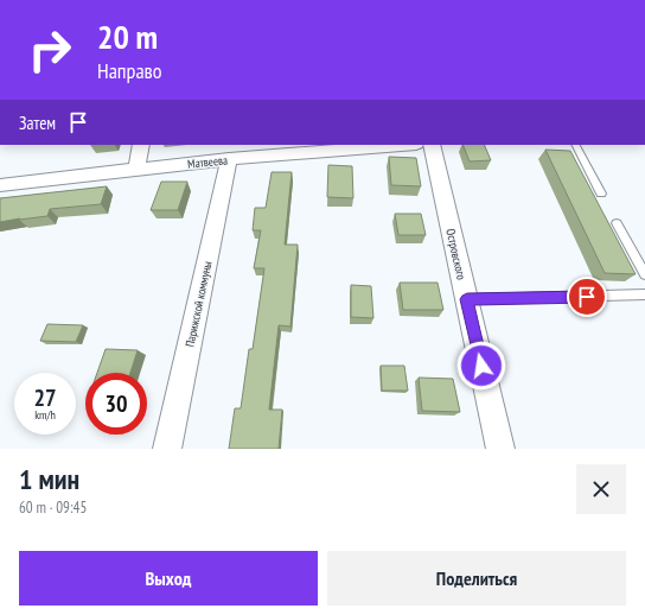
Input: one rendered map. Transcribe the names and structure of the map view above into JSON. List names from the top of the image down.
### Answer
{
  "streets": {
    "street": ["Матвеева", "Островского", "Парижской коммуны"]
  },
  "crossings": [
    ["Матвеева", "Парижской коммуны"]
  ],
  "page": {
    "turn": ["20 m", "Направо"],
    "then": "Затем",
    "speed": "27 km/h",
    "limit": "30",
    "heading": ["1 мин", "60 m · 09:45"],
    "buttons": ["Выход", "Поделиться"]
  }
}
